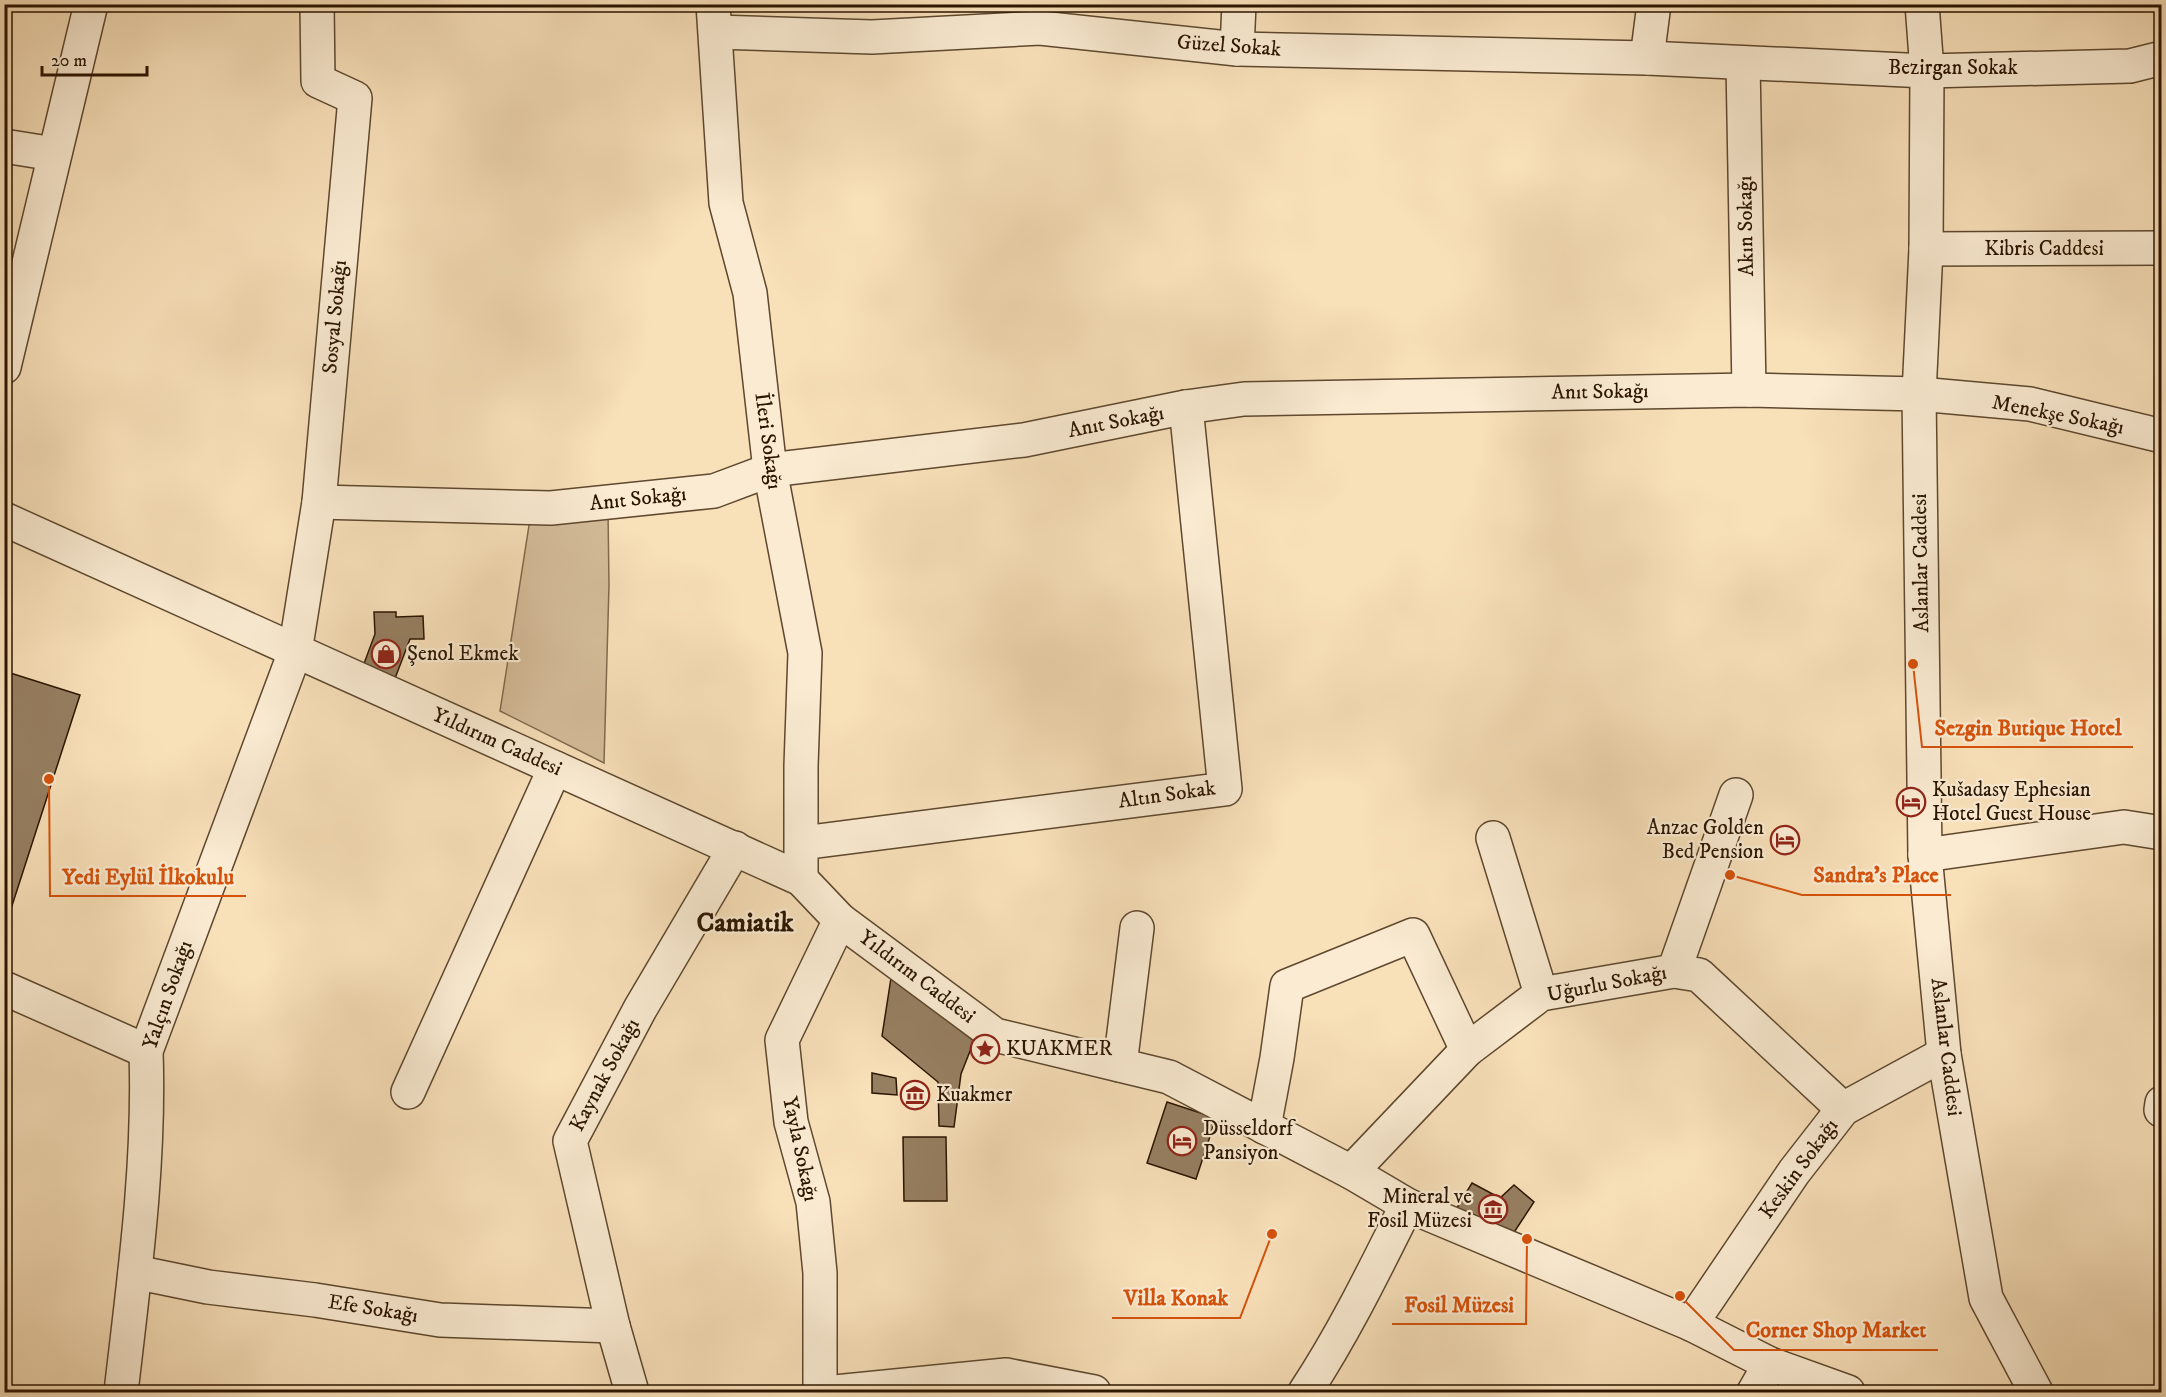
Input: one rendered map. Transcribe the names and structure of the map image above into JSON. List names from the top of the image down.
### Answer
{
  "streets": {
    "street": [
      "Güzel Sokak",
      "Bezirgan Sokak",
      "Akın Sokağı",
      "Kibris Caddesi",
      "Sosyal Sokağı",
      "Anıt Sokağı",
      "Menekşe Sokağı",
      "İleri Sokağı",
      "Aslanlar Caddesi",
      "Yıldırım Caddesi",
      "Altın Sokak",
      "Uğurlu Sokağı",
      "Yalçın Sokağı",
      "Kaynak Sokağı",
      "Yayla Sokağı",
      "Keskin Sokağı",
      "Efe Sokağı"
    ]
  },
  "crossings": [
    ["Güzel Sokak", "Bezirgan Sokak"],
    ["Güzel Sokak", "Akın Sokağı"],
    ["Güzel Sokak", "İleri Sokağı"],
    ["Bezirgan Sokak", "Akın Sokağı"],
    ["Bezirgan Sokak", "Aslanlar Caddesi"],
    ["Akın Sokağı", "Anıt Sokağı"],
    ["Kibris Caddesi", "Aslanlar Caddesi"],
    ["Sosyal Sokağı", "Anıt Sokağı"],
    ["Sosyal Sokağı", "Yıldırım Caddesi"],
    ["Sosyal Sokağı", "Yalçın Sokağı"],
    ["Anıt Sokağı", "Menekşe Sokağı"],
    ["Anıt Sokağı", "İleri Sokağı"],
    ["Anıt Sokağı", "Aslanlar Caddesi"],
    ["Anıt Sokağı", "Altın Sokak"],
    ["Menekşe Sokağı", "Aslanlar Caddesi"],
    ["İleri Sokağı", "Yıldırım Caddesi"],
    ["İleri Sokağı", "Altın Sokak"],
    ["Aslanlar Caddesi", "Keskin Sokağı"],
    ["Yıldırım Caddesi", "Uğurlu Sokağı"],
    ["Yıldırım Caddesi", "Yalçın Sokağı"],
    ["Yıldırım Caddesi", "Kaynak Sokağı"],
    ["Yıldırım Caddesi", "Yayla Sokağı"],
    ["Yıldırım Caddesi", "Keskin Sokağı"],
    ["Uğurlu Sokağı", "Keskin Sokağı"],
    ["Yalçın Sokağı", "Efe Sokağı"],
    ["Kaynak Sokağı", "Efe Sokağı"]
  ],
  "districts": ["Camiatik"],
  "places": {
    "shop": ["Şenol Ekmek"],
    "other": [
      "Sezgin Butique Hotel",
      "Yedi Eylül İlkokulu",
      "Sandra's Place",
      "Villa Konak",
      "Fosil Müzesi",
      "Corner Shop Market"
    ],
    "hotel": ["Kušadasy Ephesian Hotel Guest House", "Anzac Golden Bed Pension", "Düsseldorf Pansiyon"],
    "place": ["KUAKMER"],
    "museum": ["Kuakmer", "Mineral ve Fosil Müzesi"]
  },
  "scale_bar": "20 m"
}
